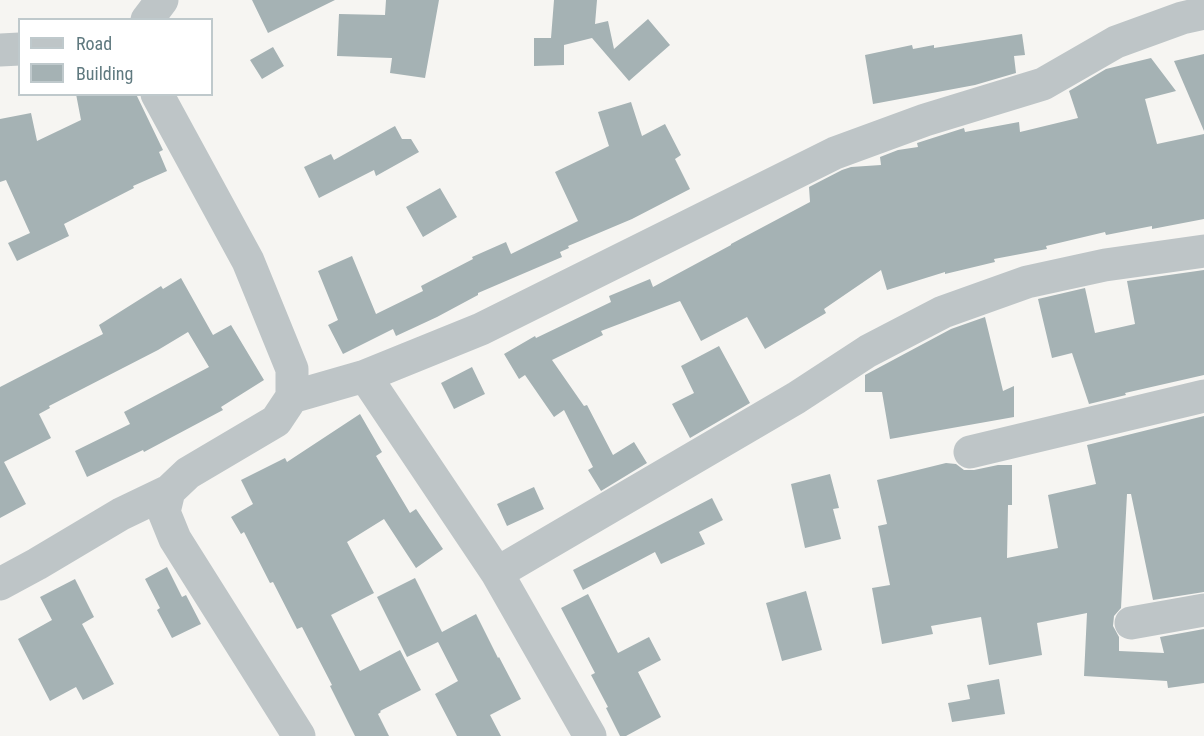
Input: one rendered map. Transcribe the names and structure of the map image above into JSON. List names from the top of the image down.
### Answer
{
  "legend": ["Road", "Building"]
}
